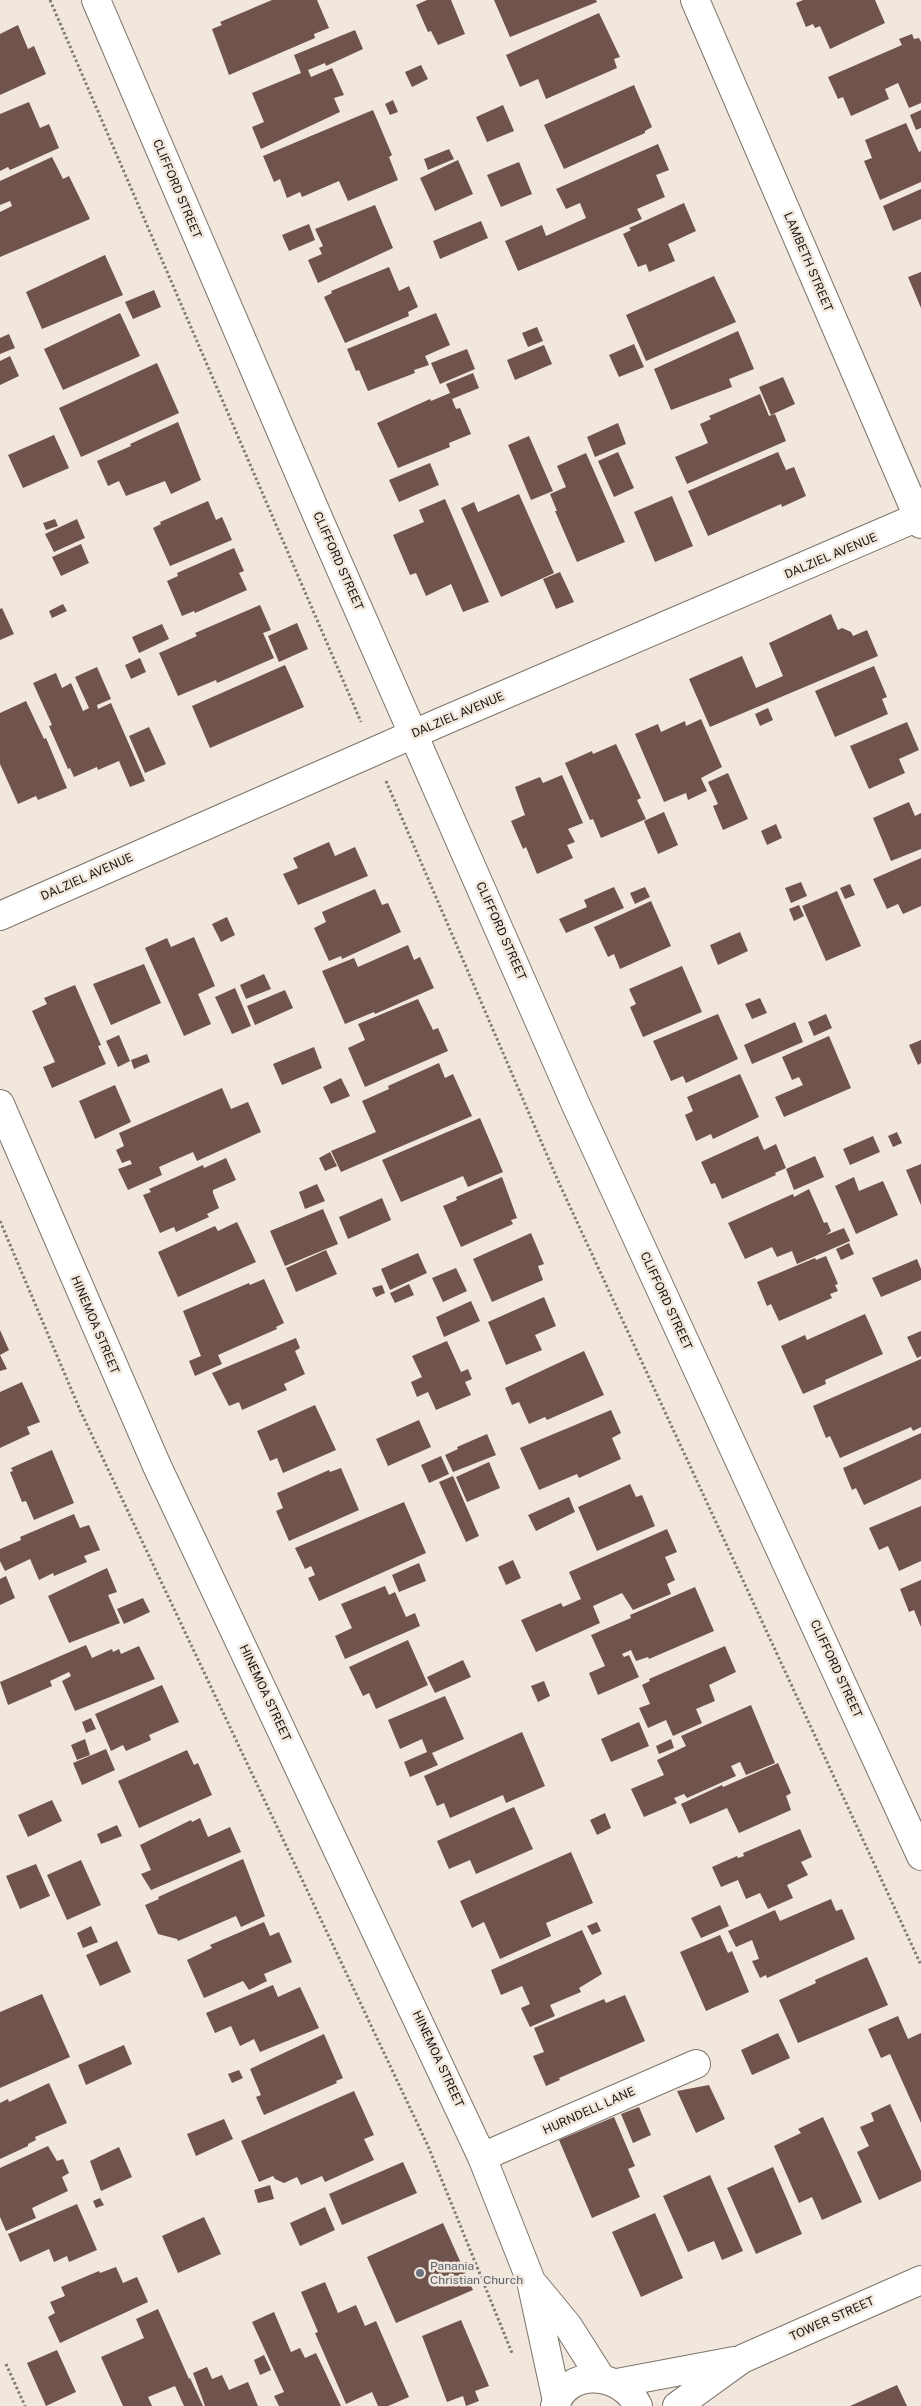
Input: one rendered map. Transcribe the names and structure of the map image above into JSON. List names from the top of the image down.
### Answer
{
  "streets": {
    "street": [
      "CLIFFORD STREET",
      "LAMBETH STREET",
      "DALZIEL AVENUE",
      "HINEMOA STREET",
      "HURNDELL LANE",
      "TOWER STREET"
    ]
  },
  "crossings": [
    ["CLIFFORD STREET", "DALZIEL AVENUE"],
    ["LAMBETH STREET", "DALZIEL AVENUE"],
    ["HINEMOA STREET", "HURNDELL LANE"],
    ["HINEMOA STREET", "TOWER STREET"]
  ],
  "places": ["Panania Christian Church"]
}
